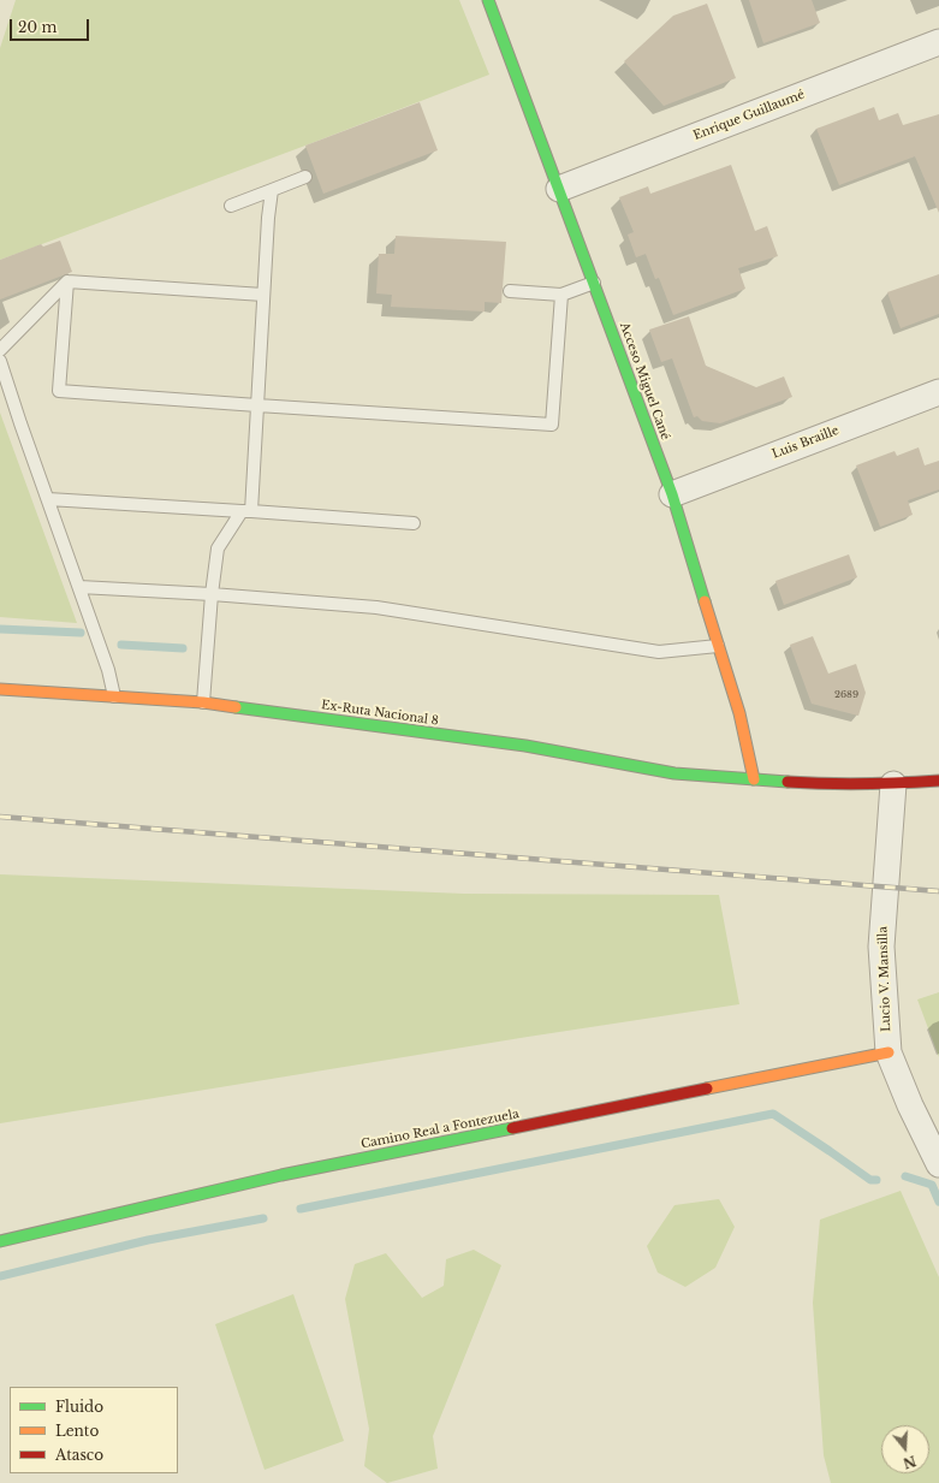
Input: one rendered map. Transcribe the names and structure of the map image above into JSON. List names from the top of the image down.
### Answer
{
  "streets": {
    "main road": ["Acceso Miguel Cané", "Ex-Ruta Nacional 8", "Camino Real a Fontezuela"],
    "street": ["Enrique Guillaumé", "Luis Braille", "Lucio V. Mansilla"]
  },
  "crossings": [
    ["Enrique Guillaumé", "Acceso Miguel Cané"],
    ["Acceso Miguel Cané", "Luis Braille"],
    ["Acceso Miguel Cané", "Ex-Ruta Nacional 8"],
    ["Ex-Ruta Nacional 8", "Lucio V. Mansilla"],
    ["Lucio V. Mansilla", "Camino Real a Fontezuela"]
  ],
  "house_numbers": ["2689"],
  "legend": ["Fluido", "Lento", "Atasco"],
  "scale_bar": "20 m",
  "north": "bottom"
}
